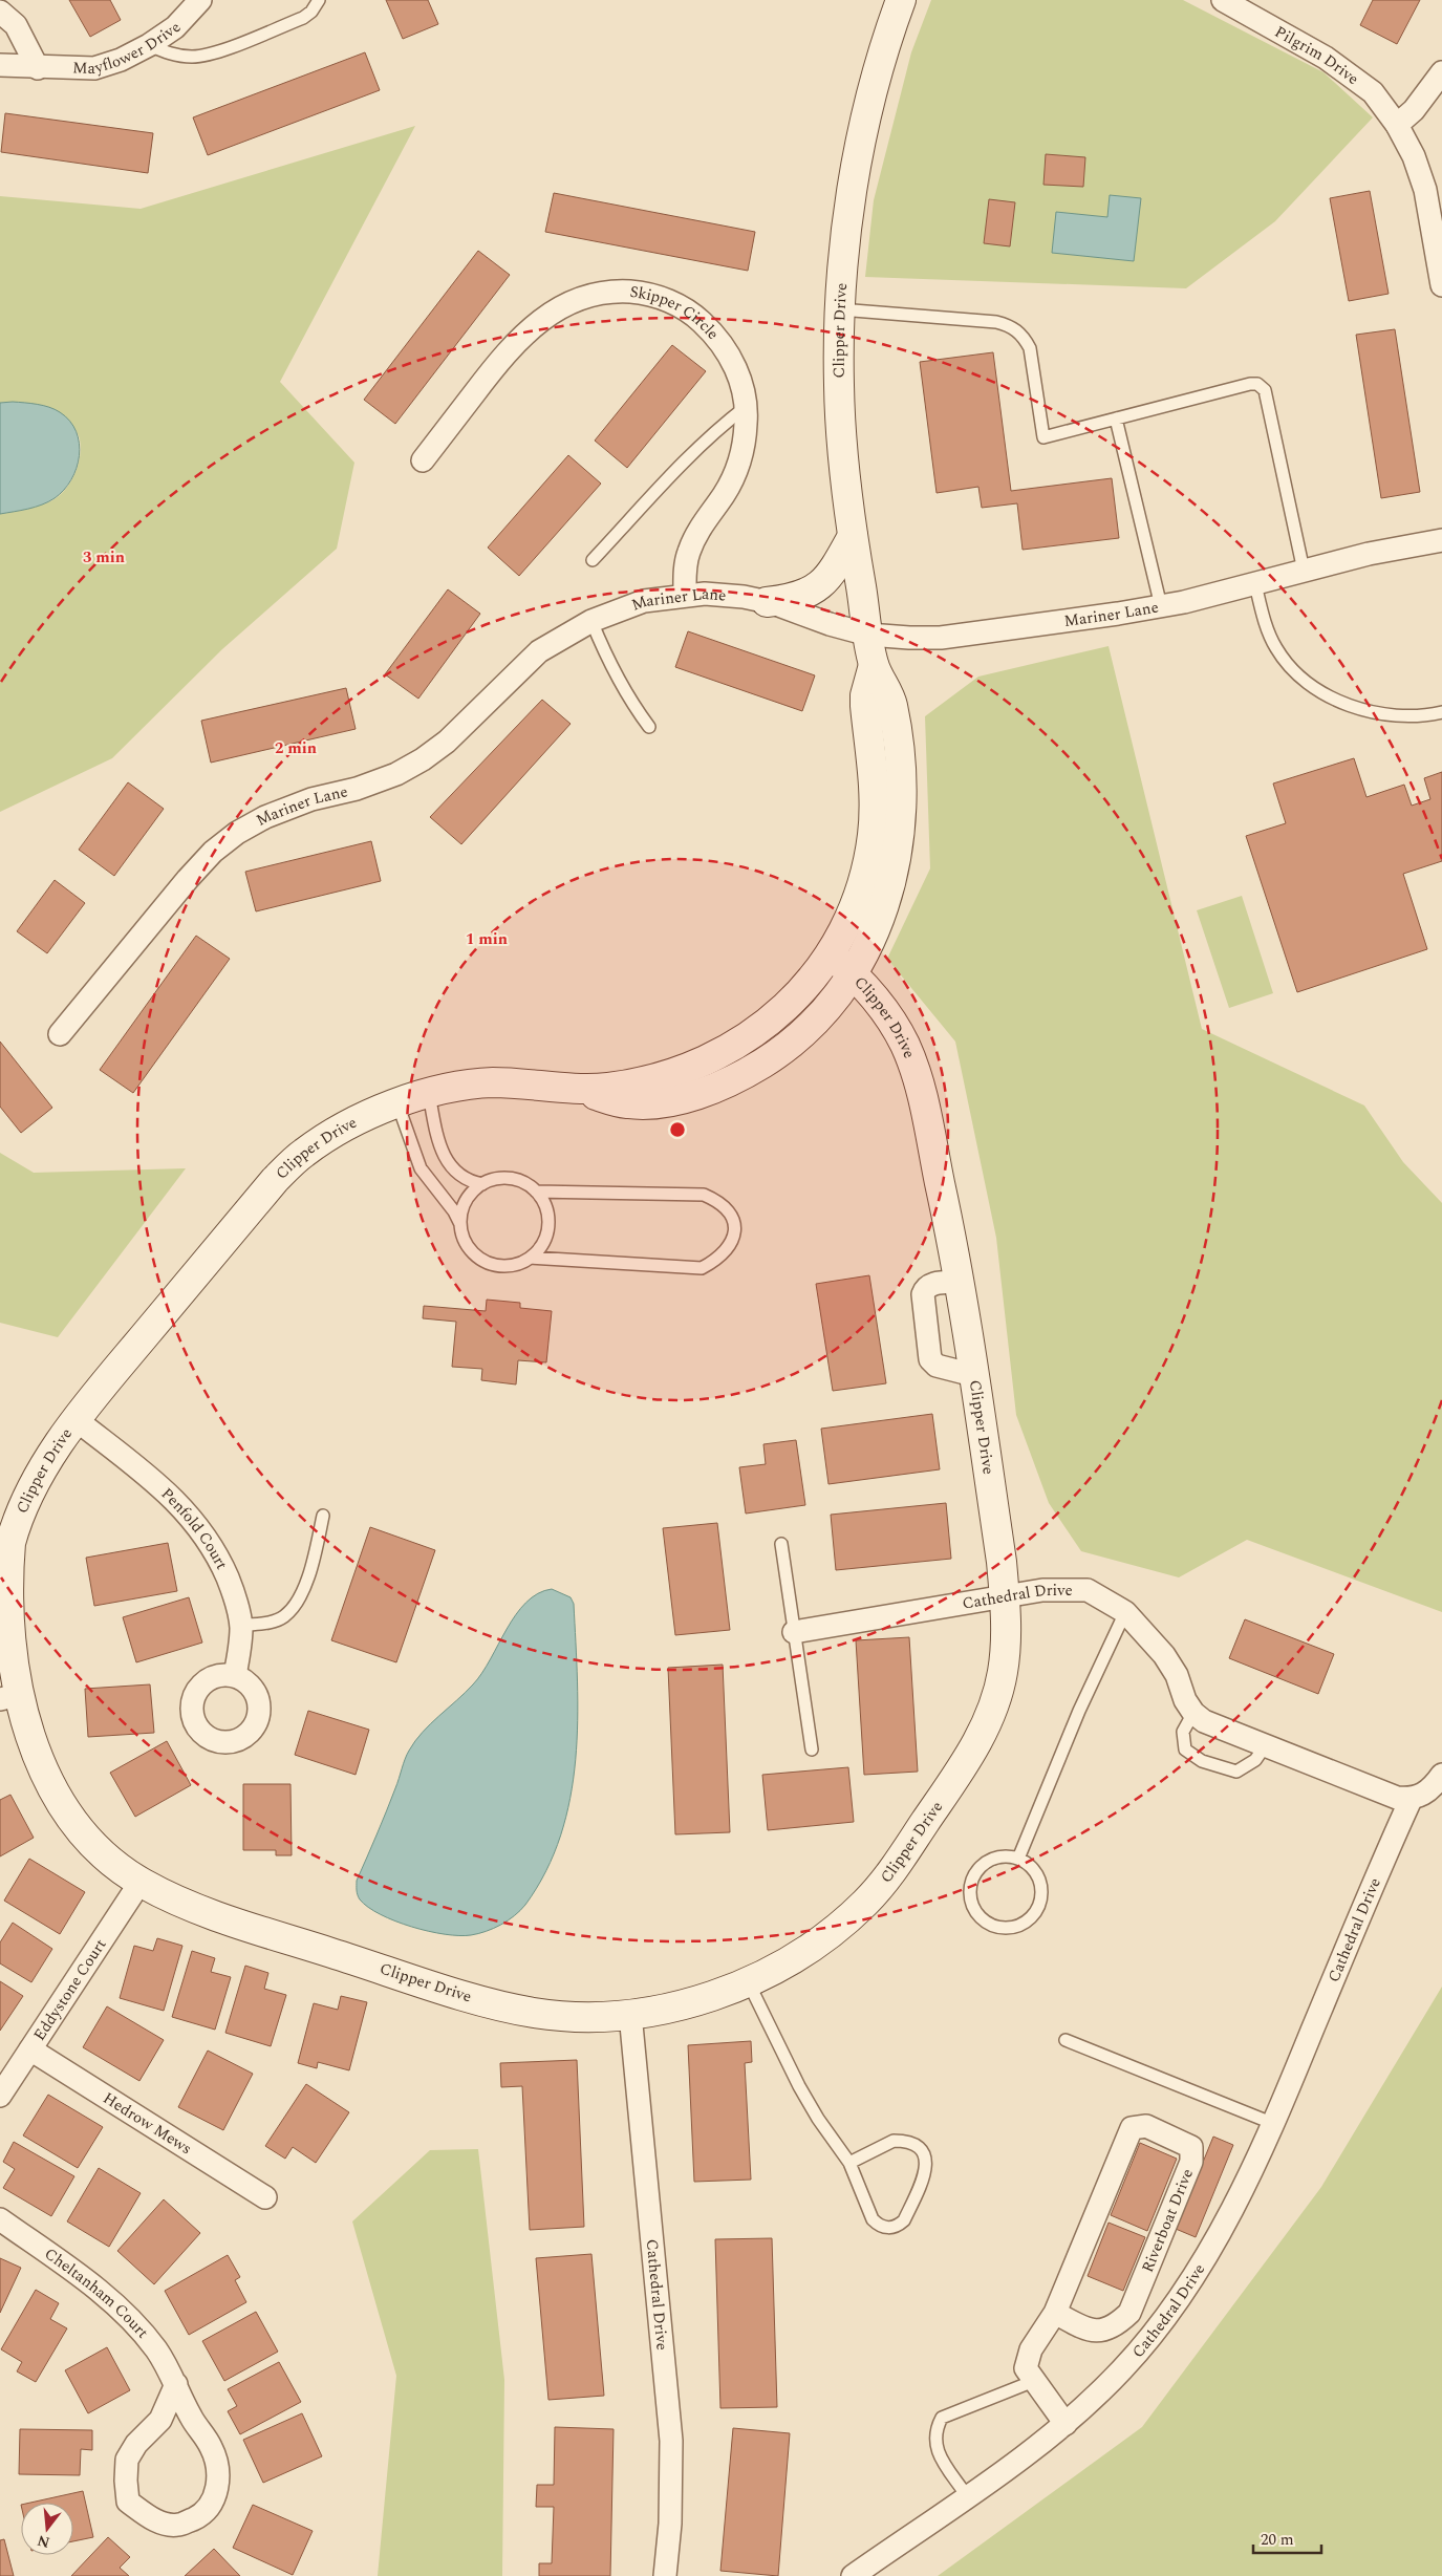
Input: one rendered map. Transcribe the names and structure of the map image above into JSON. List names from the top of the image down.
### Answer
{
  "streets": {
    "street": [
      "Mayflower Drive",
      "Pilgrim Drive",
      "Skipper Circle",
      "Clipper Drive",
      "Mariner Lane",
      "Penfold Court",
      "Cathedral Drive",
      "Eddystone Court",
      "Hedrow Mews",
      "Riverboat Drive",
      "Cheltanham Court"
    ]
  },
  "crossings": [
    ["Skipper Circle", "Mariner Lane"],
    ["Clipper Drive", "Mariner Lane"],
    ["Clipper Drive", "Penfold Court"],
    ["Clipper Drive", "Cathedral Drive"],
    ["Clipper Drive", "Eddystone Court"],
    ["Cathedral Drive", "Riverboat Drive"],
    ["Eddystone Court", "Hedrow Mews"]
  ],
  "scale_bar": "20 m",
  "north": "bottom",
  "rings": ["3 min", "2 min", "1 min"]
}
